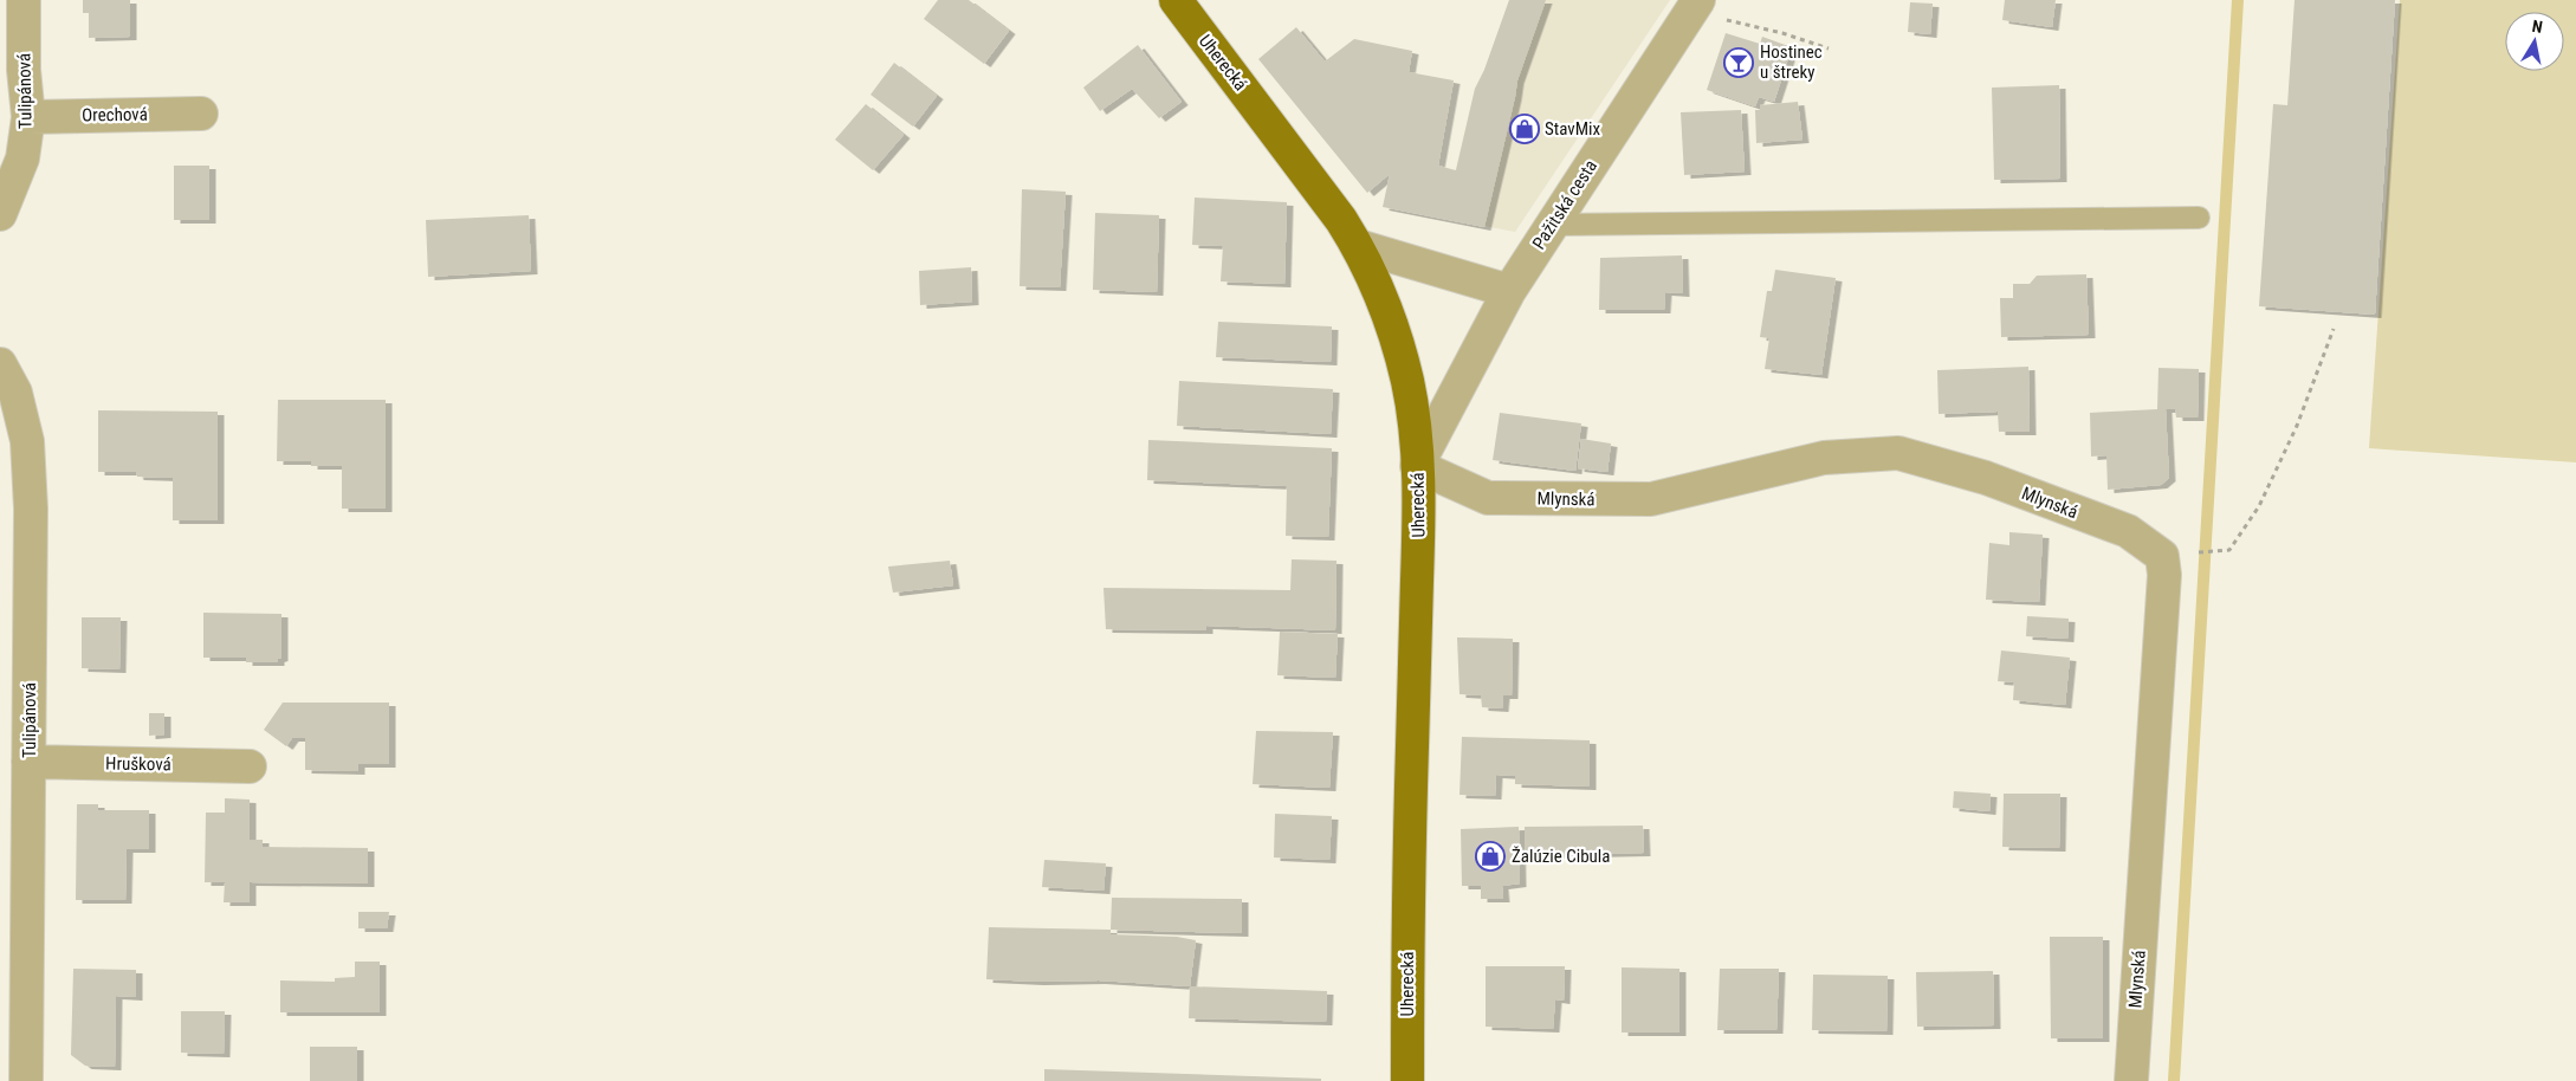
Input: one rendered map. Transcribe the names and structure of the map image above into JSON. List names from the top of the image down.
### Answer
{
  "streets": {
    "main road": ["Uherecká"],
    "street": [
      "Tulipánová",
      "Orechová",
      "Pažitská cesta",
      "Mlynská",
      "Hrušková"
    ]
  },
  "crossings": [
    ["Uherecká", "Pažitská cesta"],
    ["Uherecká", "Mlynská"],
    ["Tulipánová", "Orechová"],
    ["Tulipánová", "Hrušková"],
    ["Pažitská cesta", "Mlynská"]
  ],
  "places": {
    "bar": ["Hostinec u štreky"],
    "shop": ["StavMix", "Žalúzie Cibula"]
  },
  "north": "top"
}
